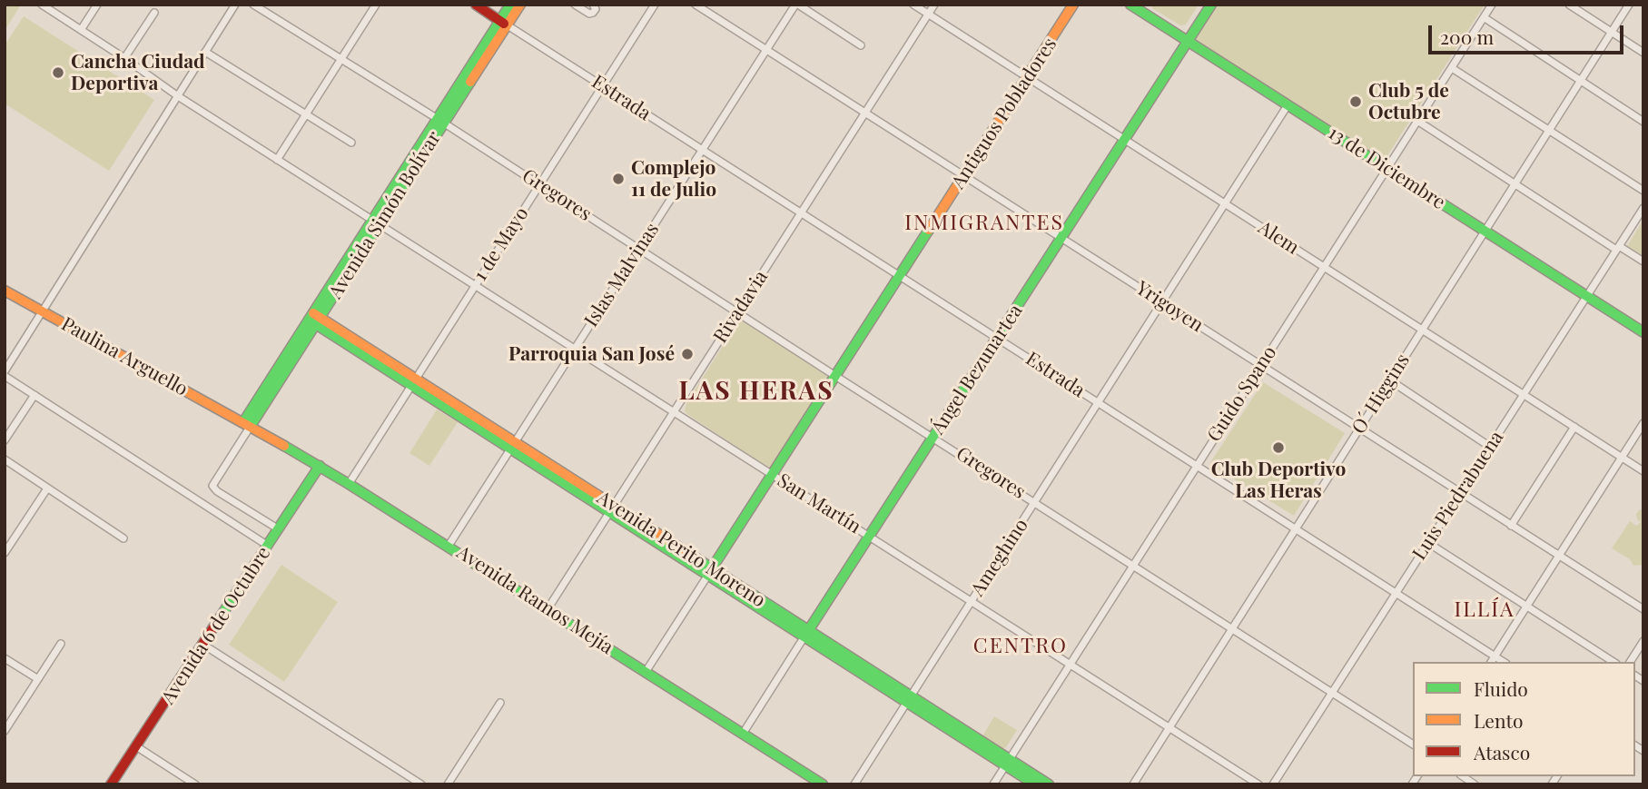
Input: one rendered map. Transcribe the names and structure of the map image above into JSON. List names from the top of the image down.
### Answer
{
  "streets": {
    "street": [
      "Estrada",
      "Antiguos Pobladores",
      "13 de Diciembre",
      "Gregores",
      "Avenida Simón Bolívar",
      "Alem",
      "1 de Mayo",
      "Islas Malvinas",
      "Rivadavia",
      "Yrigoyen",
      "Paulina Arguello",
      "Ángel Bezunartea",
      "Guido Spano",
      "O´ Higgins",
      "Luis Piedrabuena",
      "San Martín",
      "Avenida Perito Moreno",
      "Ameghino",
      "Avenida Ramos Mejía",
      "Avenida 6 de Octubre"
    ]
  },
  "crossings": [
    ["Estrada", "Antiguos Pobladores"],
    ["Estrada", "Avenida Simón Bolívar"],
    ["Estrada", "1 de Mayo"],
    ["Estrada", "Islas Malvinas"],
    ["Estrada", "Rivadavia"],
    ["Estrada", "Ángel Bezunartea"],
    ["Estrada", "Guido Spano"],
    ["Estrada", "O´ Higgins"],
    ["Estrada", "Luis Piedrabuena"],
    ["Estrada", "Ameghino"],
    ["Antiguos Pobladores", "Gregores"],
    ["Antiguos Pobladores", "Alem"],
    ["Antiguos Pobladores", "Yrigoyen"],
    ["Antiguos Pobladores", "San Martín"],
    ["Antiguos Pobladores", "Avenida Perito Moreno"],
    ["13 de Diciembre", "Ángel Bezunartea"],
    ["13 de Diciembre", "Guido Spano"],
    ["13 de Diciembre", "O´ Higgins"],
    ["13 de Diciembre", "Luis Piedrabuena"],
    ["13 de Diciembre", "Ameghino"],
    ["Gregores", "Avenida Simón Bolívar"],
    ["Gregores", "1 de Mayo"],
    ["Gregores", "Islas Malvinas"],
    ["Gregores", "Rivadavia"],
    ["Gregores", "Ángel Bezunartea"],
    ["Gregores", "Guido Spano"],
    ["Gregores", "O´ Higgins"],
    ["Gregores", "Luis Piedrabuena"],
    ["Gregores", "Ameghino"],
    ["Avenida Simón Bolívar", "Paulina Arguello"],
    ["Avenida Simón Bolívar", "San Martín"],
    ["Avenida Simón Bolívar", "Avenida Perito Moreno"],
    ["Avenida Simón Bolívar", "Avenida Ramos Mejía"],
    ["Alem", "Rivadavia"],
    ["Alem", "Ángel Bezunartea"],
    ["Alem", "Guido Spano"],
    ["Alem", "O´ Higgins"],
    ["Alem", "Luis Piedrabuena"],
    ["Alem", "Ameghino"],
    ["1 de Mayo", "San Martín"],
    ["1 de Mayo", "Avenida Perito Moreno"],
    ["1 de Mayo", "Avenida Ramos Mejía"],
    ["Islas Malvinas", "Yrigoyen"],
    ["Islas Malvinas", "San Martín"],
    ["Islas Malvinas", "Avenida Perito Moreno"],
    ["Islas Malvinas", "Avenida Ramos Mejía"],
    ["Rivadavia", "Yrigoyen"],
    ["Rivadavia", "San Martín"],
    ["Rivadavia", "Avenida Perito Moreno"],
    ["Rivadavia", "Avenida Ramos Mejía"],
    ["Yrigoyen", "Ángel Bezunartea"],
    ["Yrigoyen", "Guido Spano"],
    ["Yrigoyen", "O´ Higgins"],
    ["Yrigoyen", "Luis Piedrabuena"],
    ["Yrigoyen", "Ameghino"],
    ["Paulina Arguello", "Avenida Ramos Mejía"],
    ["Ángel Bezunartea", "San Martín"],
    ["Ángel Bezunartea", "Avenida Perito Moreno"],
    ["Ángel Bezunartea", "Avenida Ramos Mejía"],
    ["Guido Spano", "San Martín"],
    ["Guido Spano", "Avenida Perito Moreno"],
    ["O´ Higgins", "San Martín"],
    ["San Martín", "Ameghino"],
    ["Avenida Perito Moreno", "Ameghino"],
    ["Avenida Ramos Mejía", "Avenida 6 de Octubre"]
  ],
  "districts": [
    "INMIGRANTES",
    "LAS HERAS",
    "ILLÍA",
    "CENTRO"
  ],
  "places": [
    "Cancha Ciudad Deportiva",
    "Club 5 de Octubre",
    "Complejo 11 de Julio",
    "Parroquia San José",
    "Club Deportivo Las Heras"
  ],
  "legend": ["Fluido", "Lento", "Atasco"],
  "scale_bar": "200 m"
}
